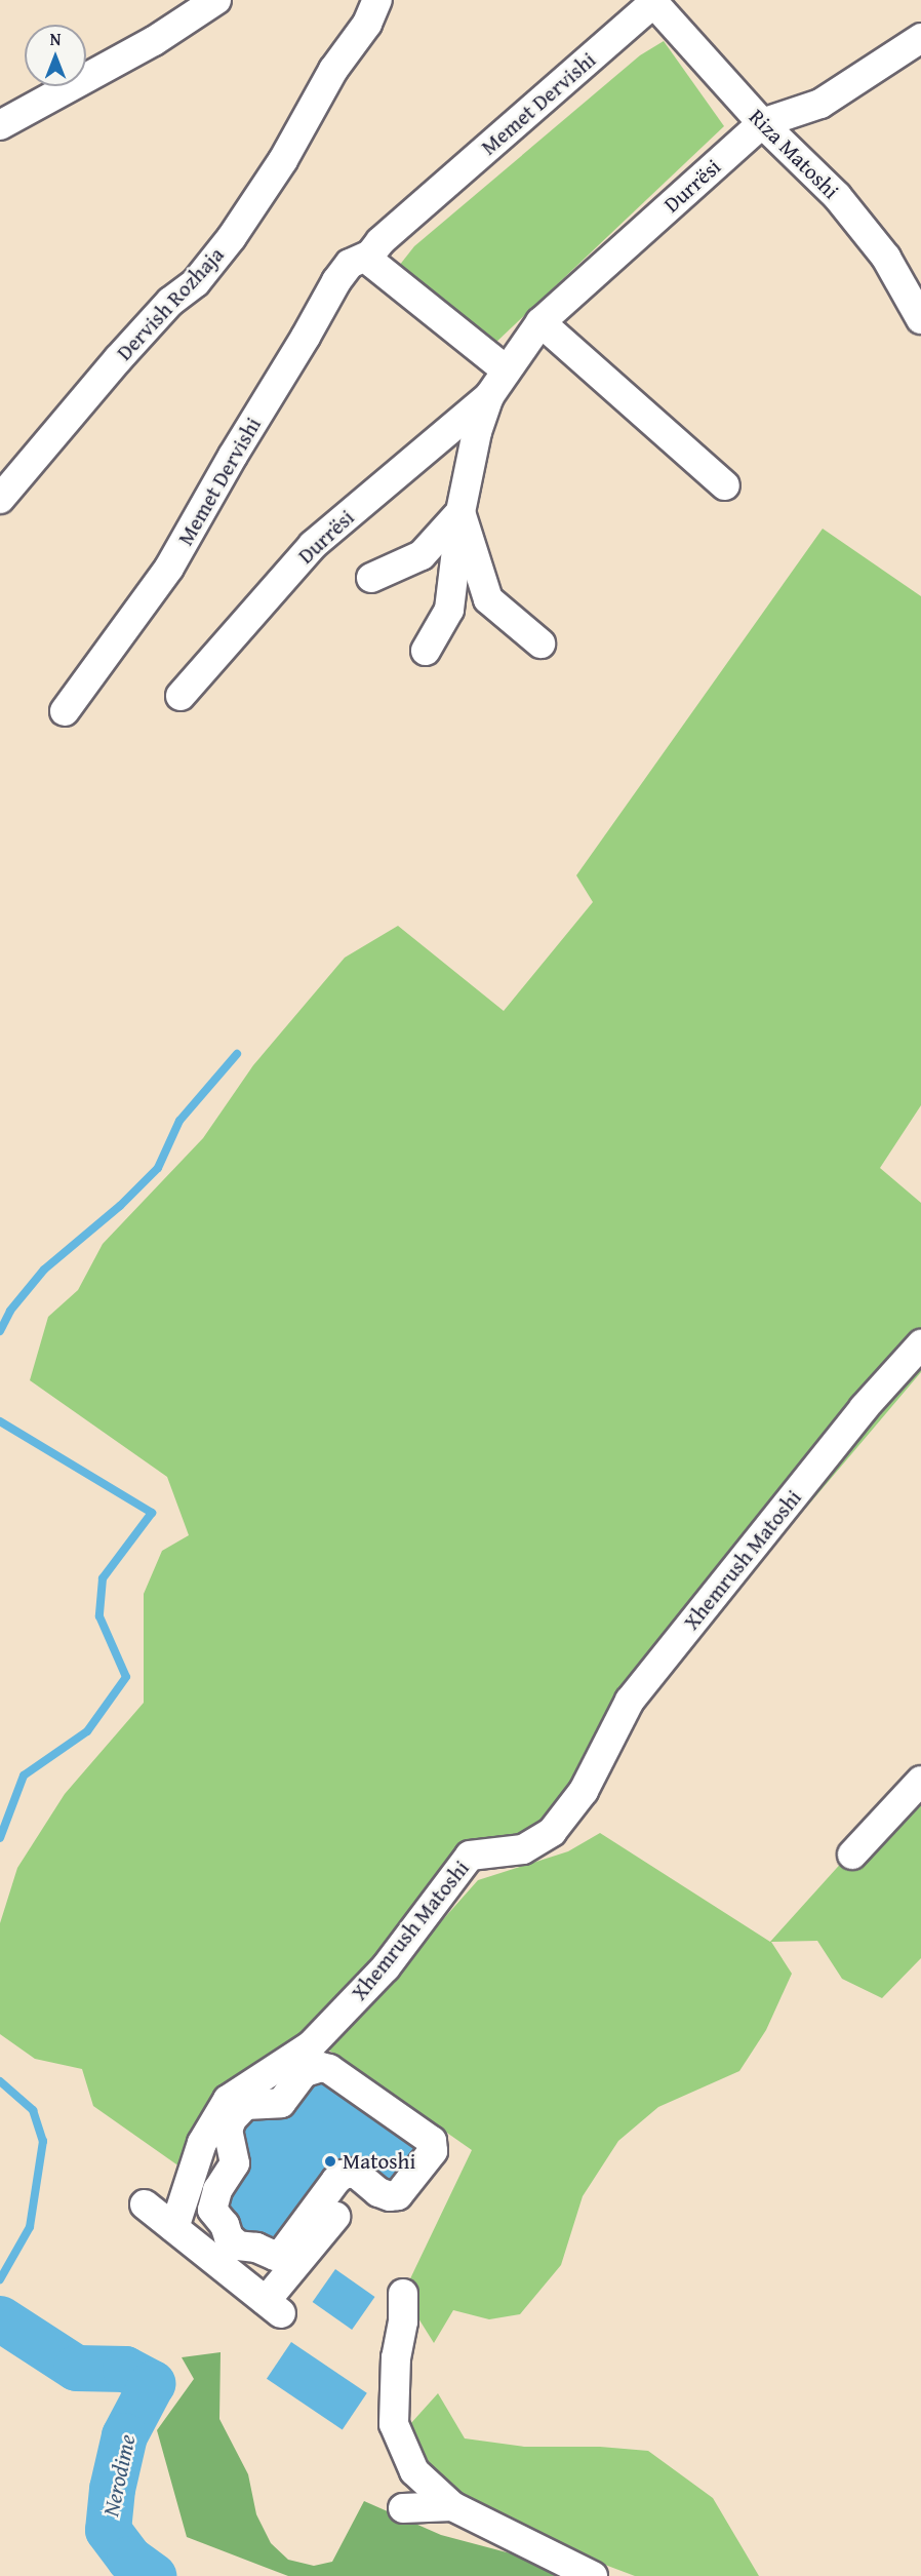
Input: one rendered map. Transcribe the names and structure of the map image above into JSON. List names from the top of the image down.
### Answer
{
  "streets": {
    "street": [
      "Memet Dervishi",
      "Riza Matoshi",
      "Durrësi",
      "Dervish Rozhaja",
      "Xhemrush Matoshi"
    ]
  },
  "crossings": [
    ["Memet Dervishi", "Riza Matoshi"],
    ["Riza Matoshi", "Durrësi"]
  ],
  "water": ["Nerodime"],
  "places": ["Matoshi"],
  "north": "top"
}
